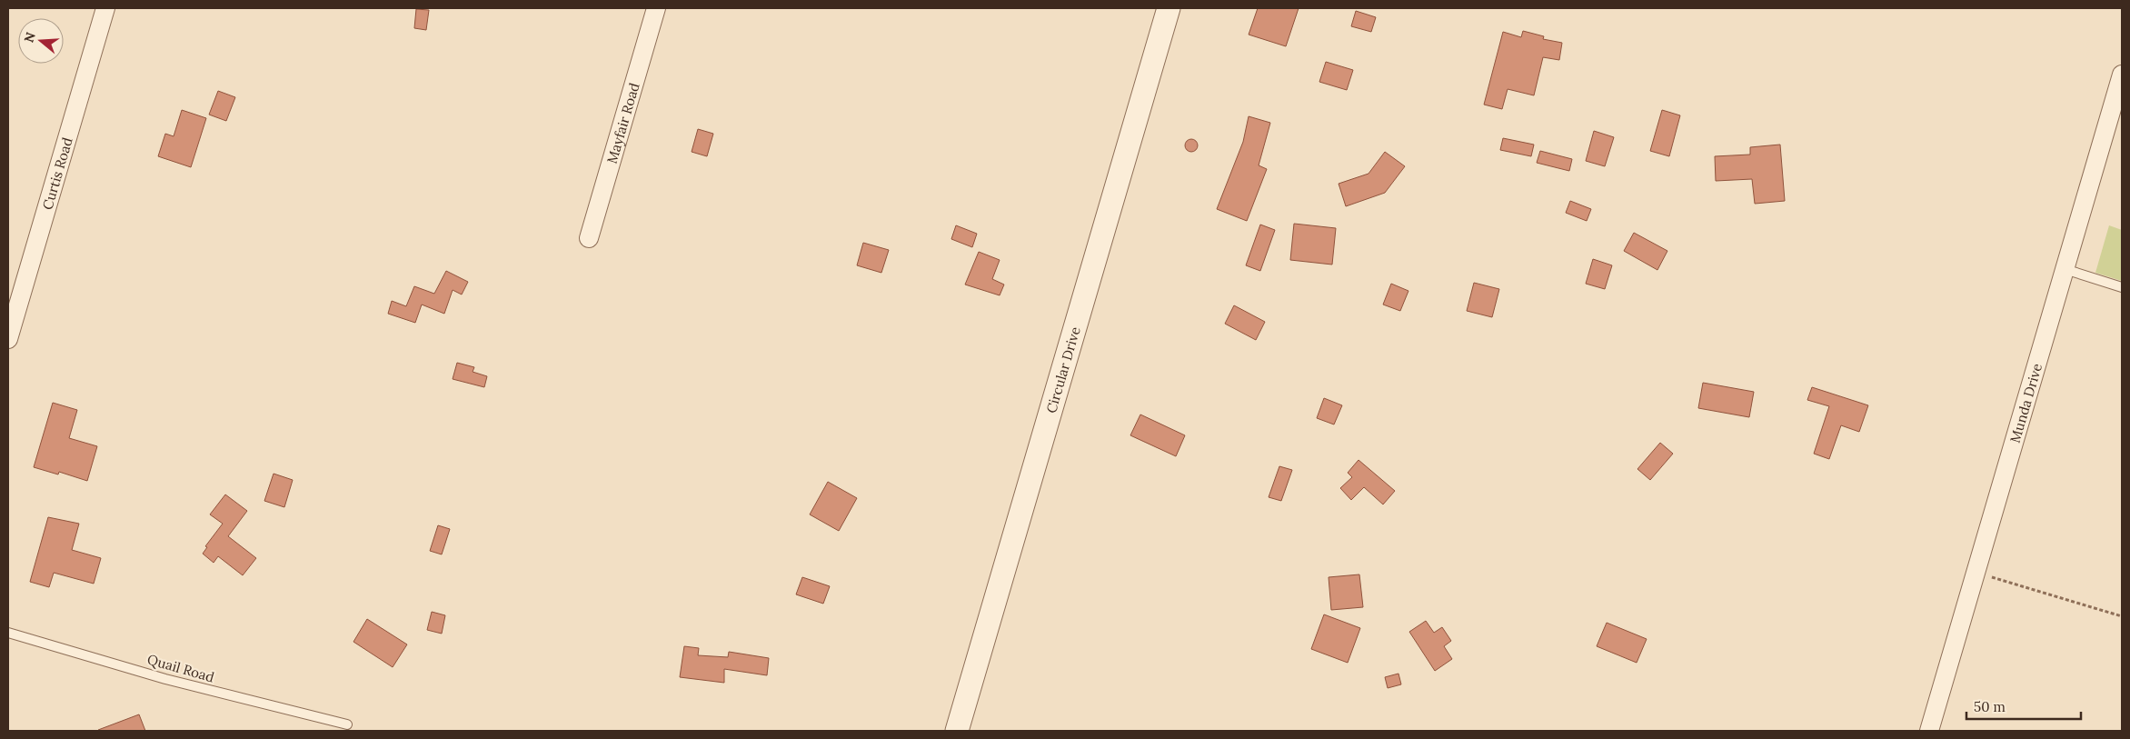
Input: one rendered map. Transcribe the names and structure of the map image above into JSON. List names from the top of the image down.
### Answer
{
  "streets": {
    "street": [
      "Mayfair Road",
      "Curtis Road",
      "Circular Drive",
      "Munda Drive"
    ],
    "lane": ["Quail Road"]
  },
  "scale_bar": "50 m",
  "north": "left"
}
